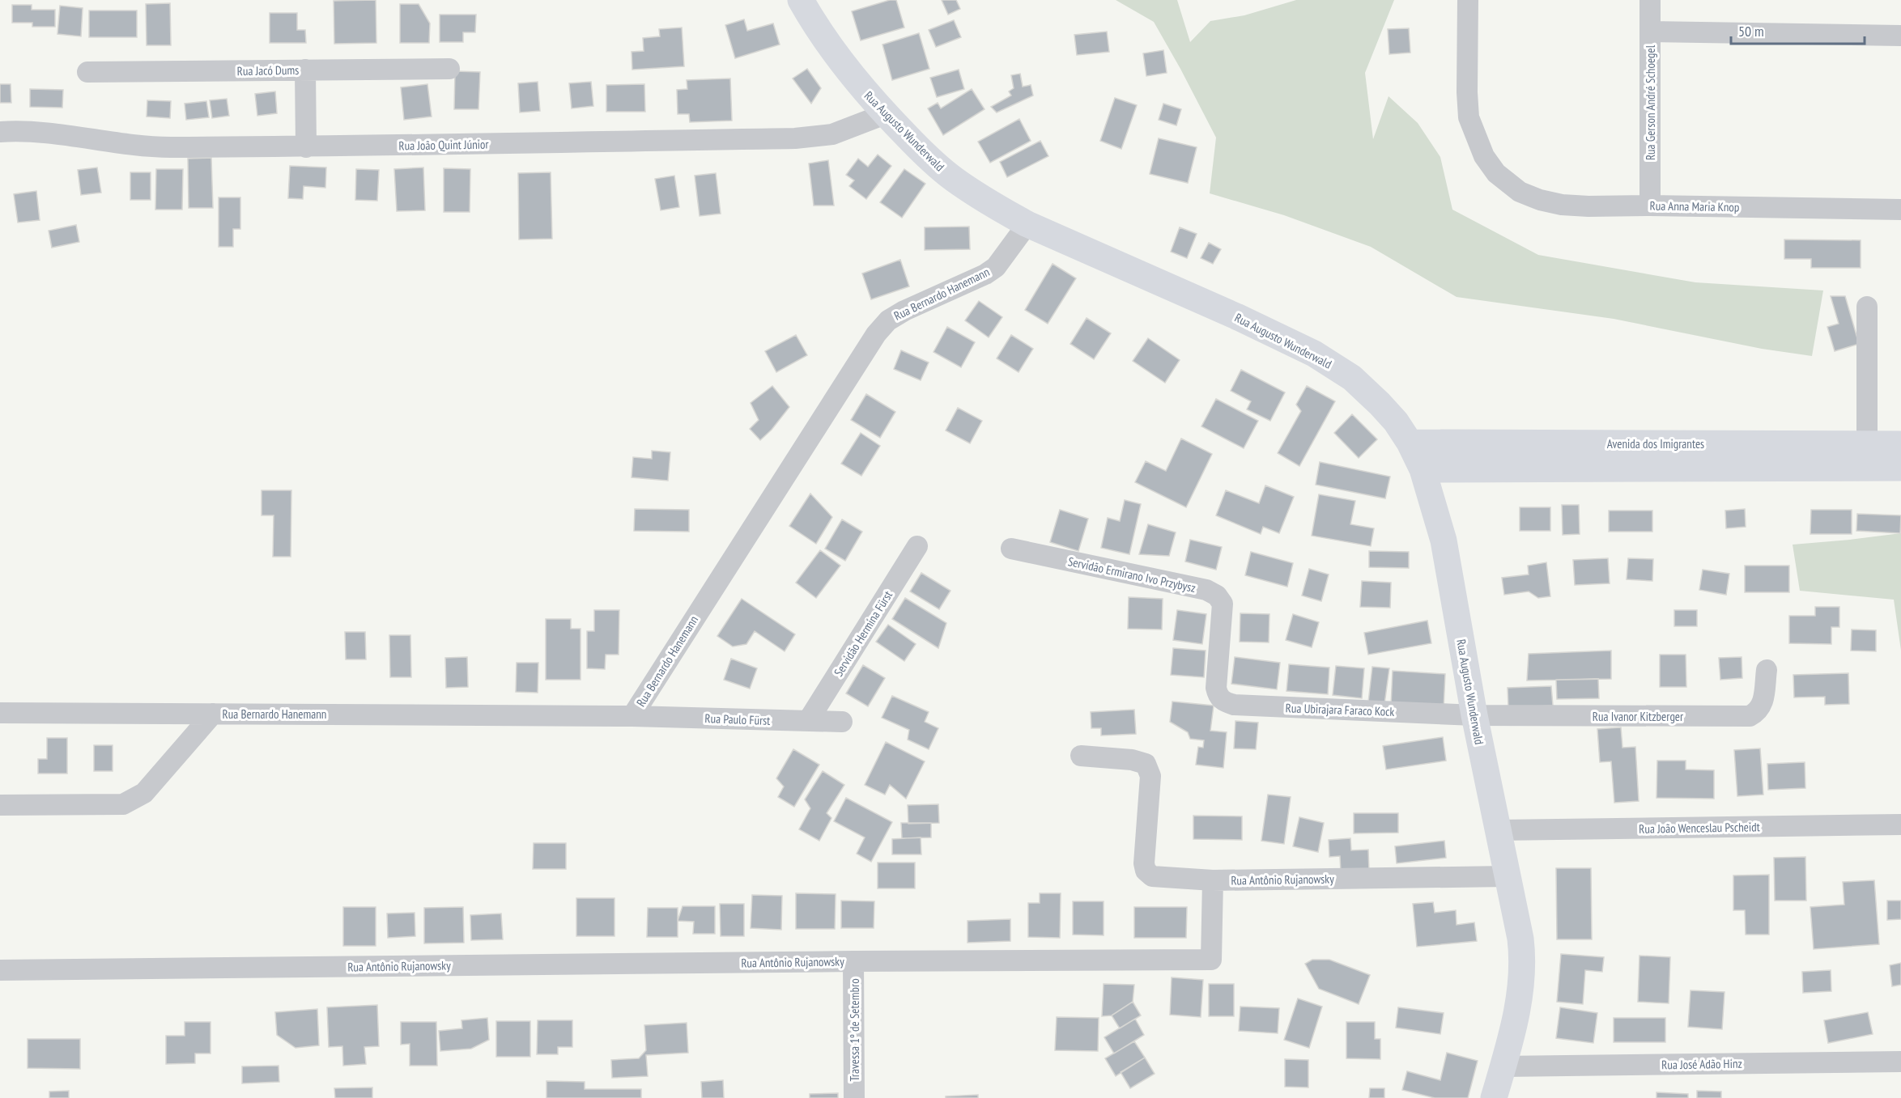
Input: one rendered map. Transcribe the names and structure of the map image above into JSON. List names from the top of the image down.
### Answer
{
  "streets": {
    "main road": ["Rua Augusto Wunderwald", "Avenida dos Imigrantes"],
    "street": [
      "Rua Jacó Dums",
      "Rua Gerson André Schoegel",
      "Rua João Quint Júnior",
      "Rua Anna Maria Knop",
      "Rua Bernardo Hanemann",
      "Servidão Ermirano Ivo Przybysz",
      "Servidão Hermina Fürst",
      "Rua Ubirajara Faraco Kock",
      "Rua Ivanor Kitzberger",
      "Rua Paulo Fürst",
      "Rua João Wenceslau Pscheidt",
      "Rua Antônio Rujanowsky",
      "Travessa 1º de Setembro",
      "Rua José Adão Hinz"
    ]
  },
  "crossings": [
    ["Rua Gerson André Schoegel", "Rua Anna Maria Knop"],
    ["Rua Augusto Wunderwald", "Rua João Quint Júnior"],
    ["Rua Augusto Wunderwald", "Rua Bernardo Hanemann"],
    ["Rua Augusto Wunderwald", "Avenida dos Imigrantes"],
    ["Rua Augusto Wunderwald", "Rua Ubirajara Faraco Kock"],
    ["Rua Augusto Wunderwald", "Rua Ivanor Kitzberger"],
    ["Rua Augusto Wunderwald", "Rua João Wenceslau Pscheidt"],
    ["Rua Augusto Wunderwald", "Rua Antônio Rujanowsky"],
    ["Rua Augusto Wunderwald", "Rua José Adão Hinz"],
    ["Rua Bernardo Hanemann", "Rua Paulo Fürst"],
    ["Servidão Ermirano Ivo Przybysz", "Rua Ubirajara Faraco Kock"],
    ["Servidão Hermina Fürst", "Rua Paulo Fürst"],
    ["Rua Ubirajara Faraco Kock", "Rua Ivanor Kitzberger"],
    ["Rua Antônio Rujanowsky", "Travessa 1º de Setembro"]
  ],
  "scale_bar": "50 m"
}
